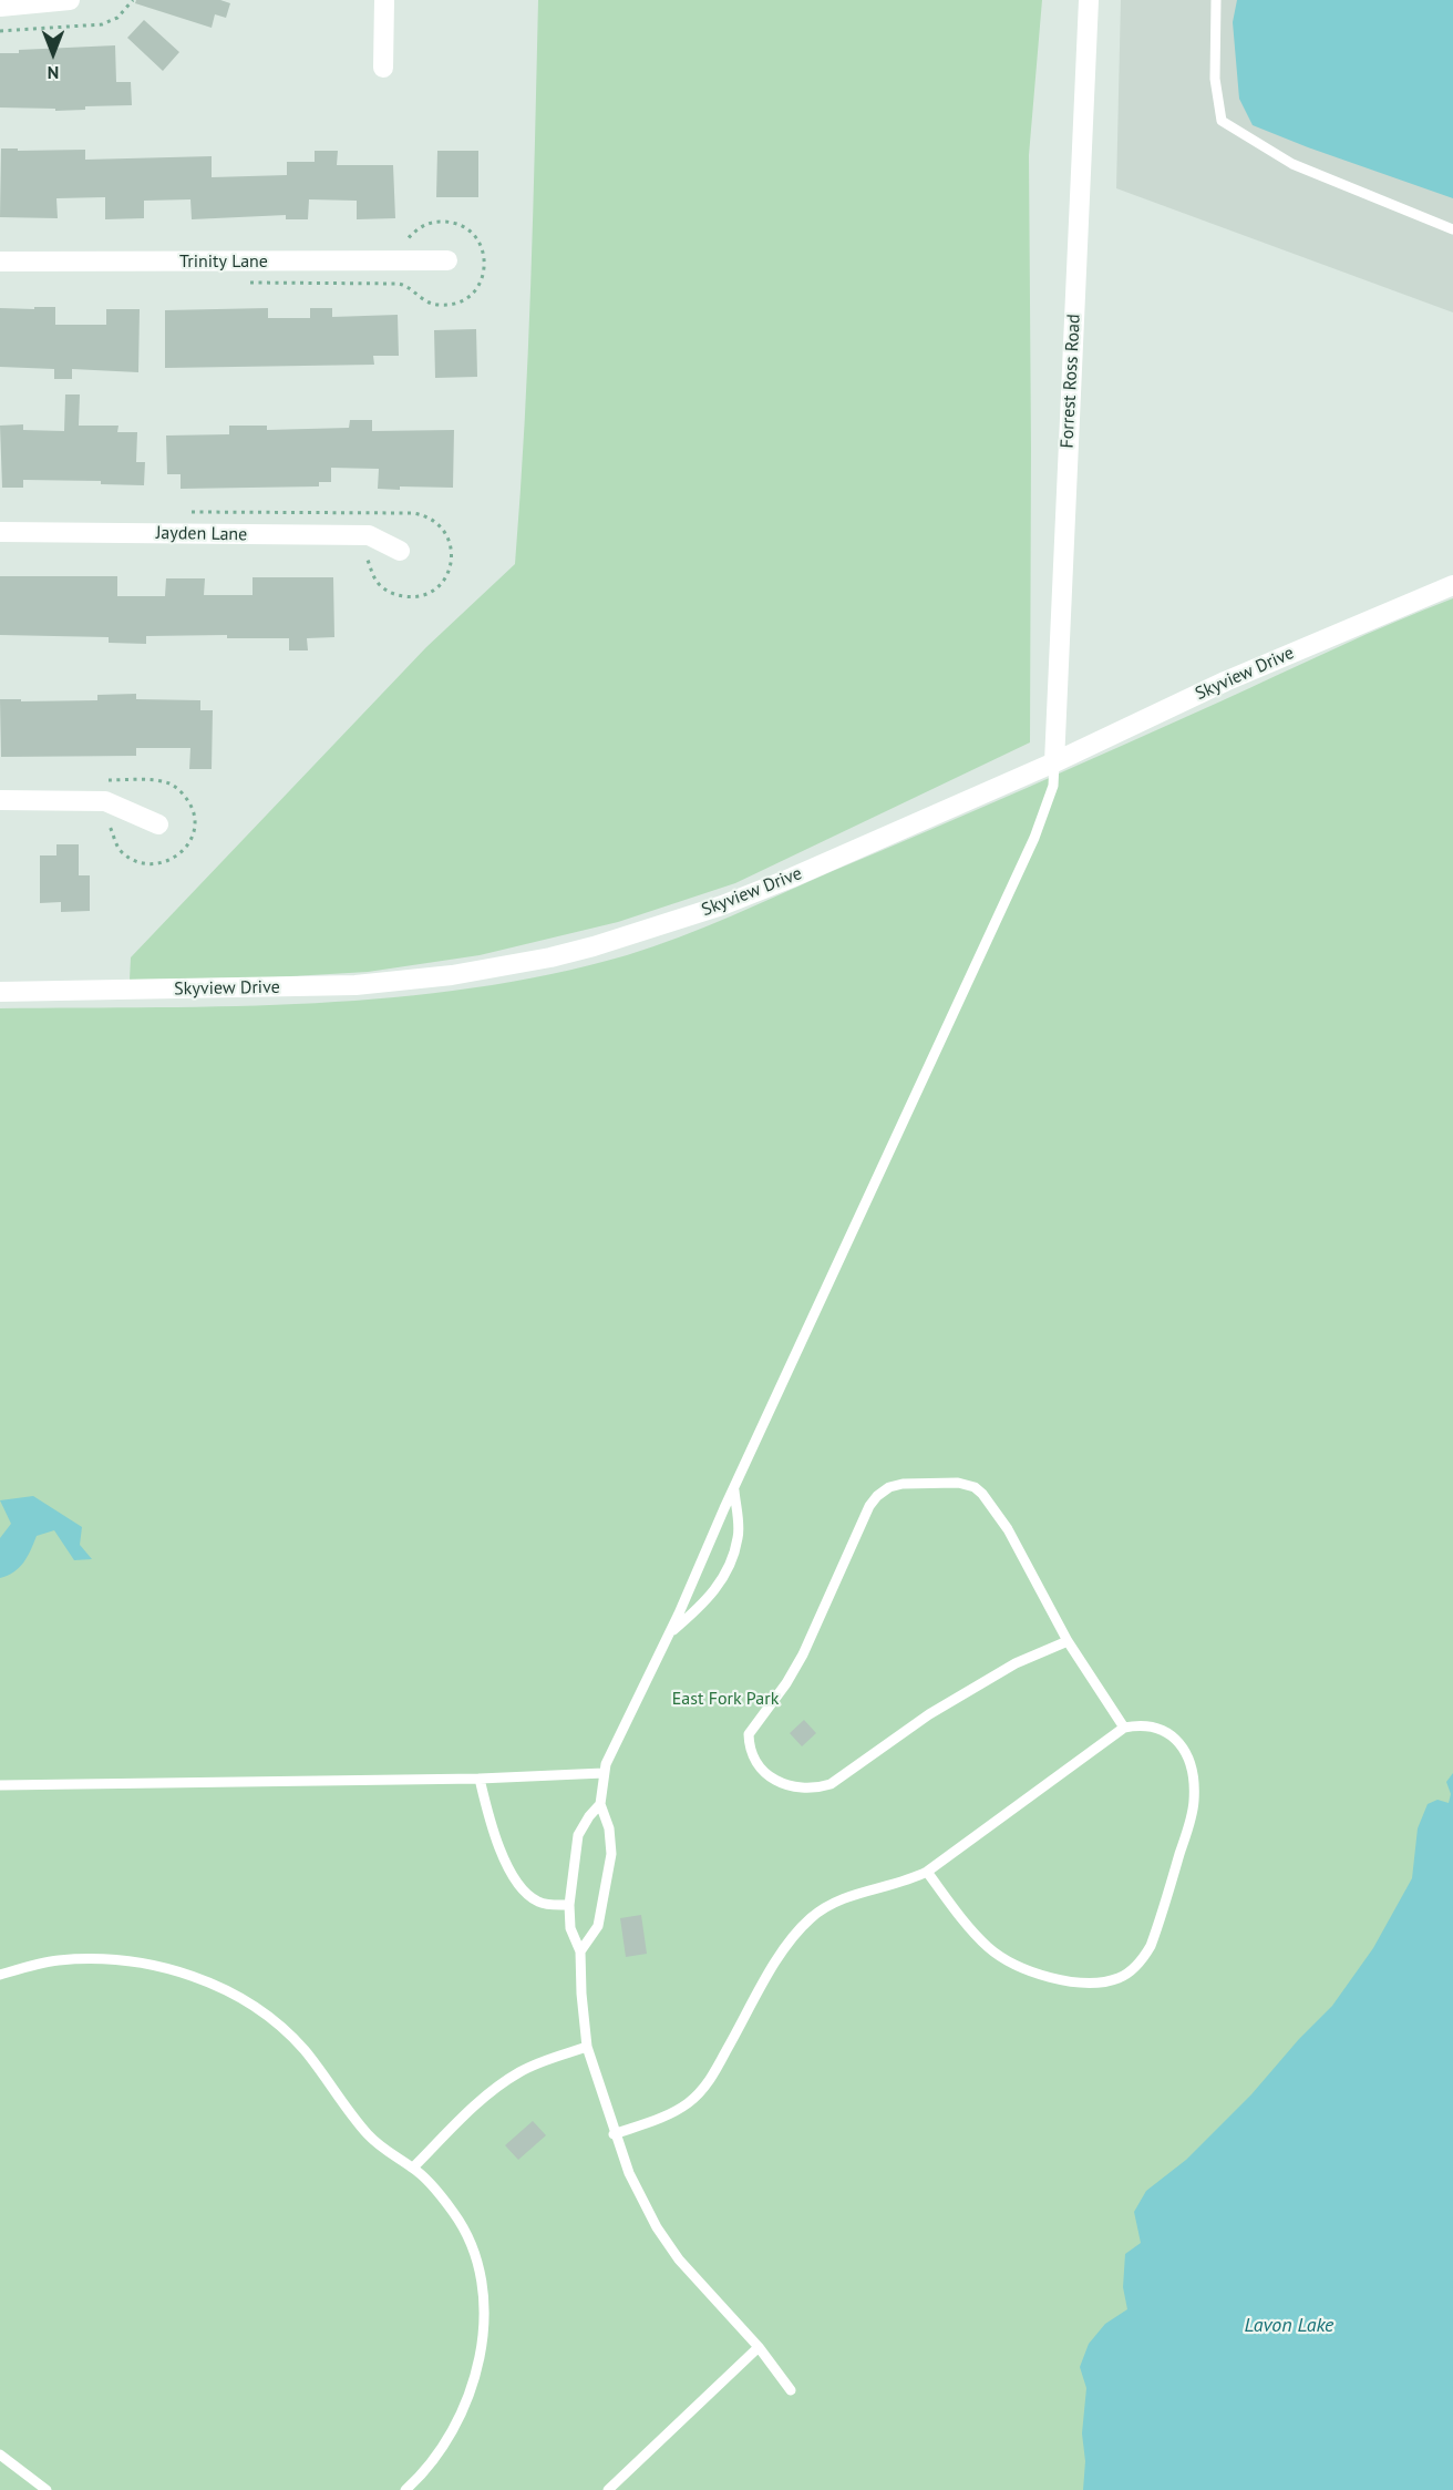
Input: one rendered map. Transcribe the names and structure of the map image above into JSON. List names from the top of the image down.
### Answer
{
  "streets": {
    "street": [
      "Trinity Lane",
      "Forrest Ross Road",
      "Jayden Lane",
      "Skyview Drive"
    ]
  },
  "crossings": [
    ["Forrest Ross Road", "Skyview Drive"]
  ],
  "water": ["Lavon Lake"],
  "parks": ["East Fork Park"],
  "north": "bottom"
}
